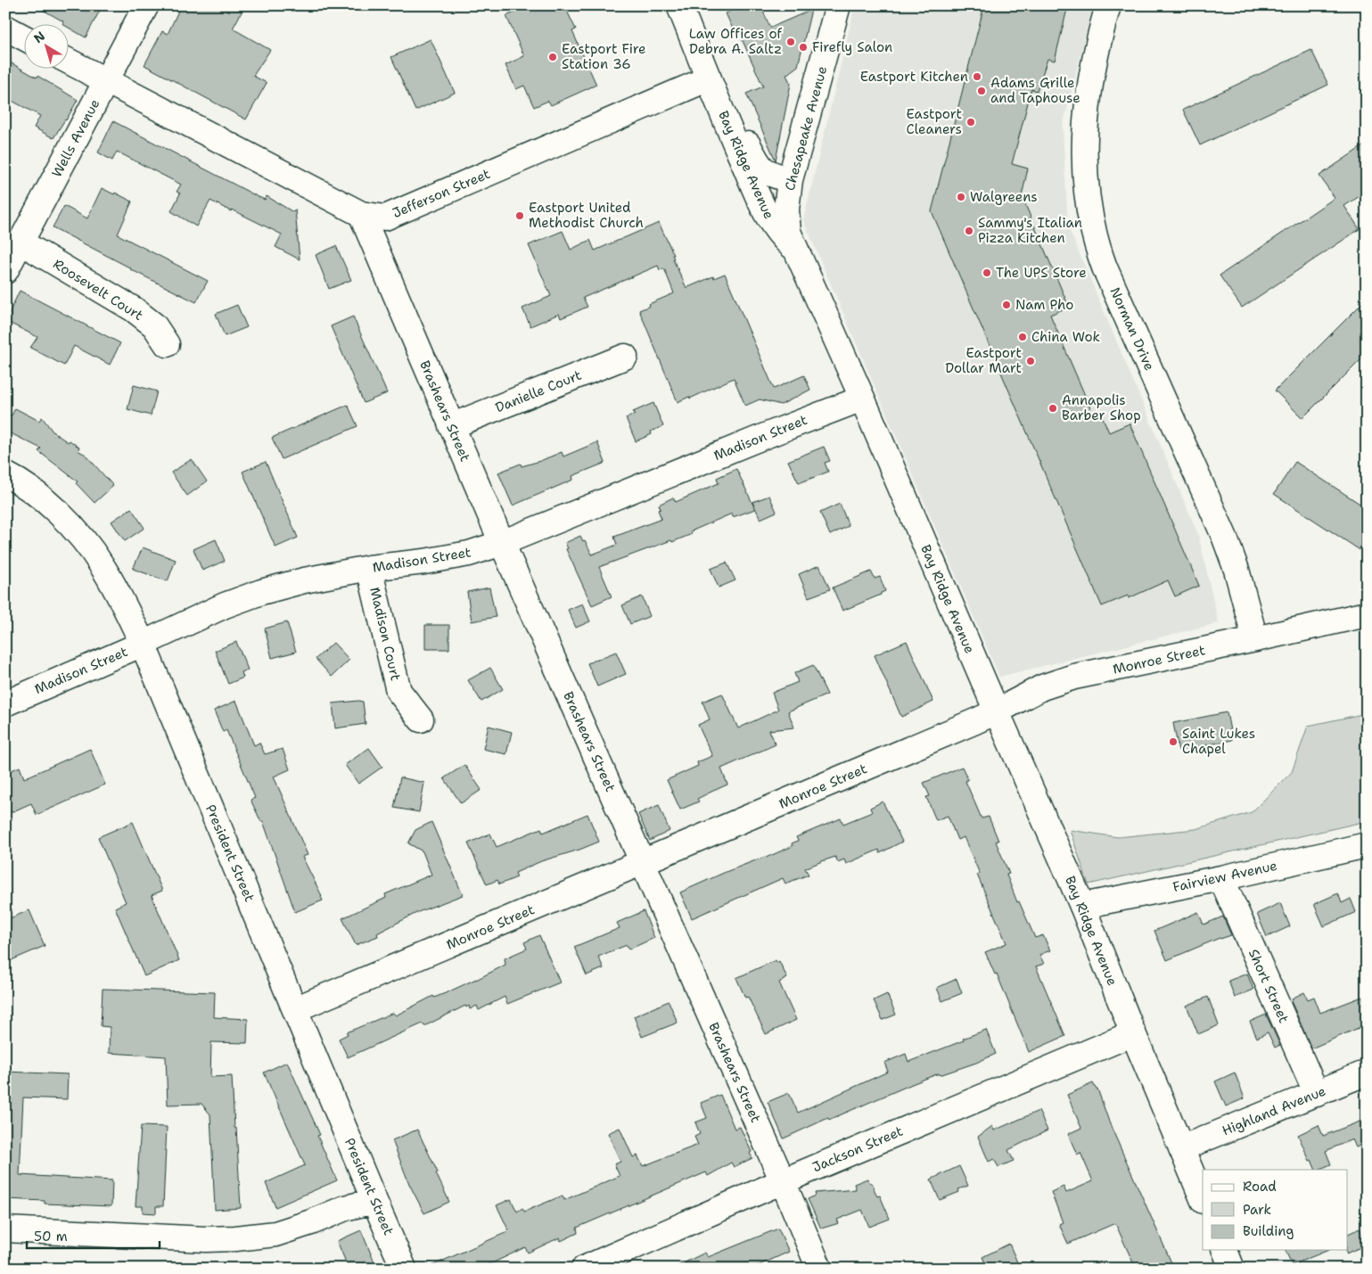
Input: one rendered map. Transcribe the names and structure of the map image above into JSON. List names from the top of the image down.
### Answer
{
  "streets": {
    "street": [
      "Chesapeake Avenue",
      "Wells Avenue",
      "Bay Ridge Avenue",
      "Jefferson Street",
      "Roosevelt Court",
      "Norman Drive",
      "Danielle Court",
      "Brashears Street",
      "Madison Street",
      "Madison Court",
      "Monroe Street",
      "President Street",
      "Fairview Avenue",
      "Short Street",
      "Highland Avenue",
      "Jackson Street"
    ]
  },
  "crossings": [
    ["Chesapeake Avenue", "Bay Ridge Avenue"],
    ["Wells Avenue", "Jefferson Street"],
    ["Wells Avenue", "Roosevelt Court"],
    ["Bay Ridge Avenue", "Jefferson Street"],
    ["Bay Ridge Avenue", "Madison Street"],
    ["Bay Ridge Avenue", "Monroe Street"],
    ["Bay Ridge Avenue", "Fairview Avenue"],
    ["Bay Ridge Avenue", "Highland Avenue"],
    ["Bay Ridge Avenue", "Jackson Street"],
    ["Jefferson Street", "Brashears Street"],
    ["Norman Drive", "Monroe Street"],
    ["Danielle Court", "Brashears Street"],
    ["Brashears Street", "Madison Street"],
    ["Brashears Street", "Monroe Street"],
    ["Brashears Street", "Jackson Street"],
    ["Madison Street", "Madison Court"],
    ["Madison Street", "President Street"],
    ["Monroe Street", "President Street"],
    ["Fairview Avenue", "Short Street"],
    ["Short Street", "Highland Avenue"]
  ],
  "places": [
    "Law Offices of Debra A. Saltz",
    "Firefly Salon",
    "Eastport Fire Station 36",
    "Eastport Kitchen",
    "Adams Grille and Taphouse",
    "Eastport Cleaners",
    "Walgreens",
    "Eastport United Methodist Church",
    "Sammy's Italian Pizza Kitchen",
    "The UPS Store",
    "Nam Pho",
    "China Wok",
    "Eastport Dollar Mart",
    "Annapolis Barber Shop",
    "Saint Lukes Chapel"
  ],
  "legend": ["Road", "Park", "Building"],
  "scale_bar": "50 m",
  "north": "top left"
}
